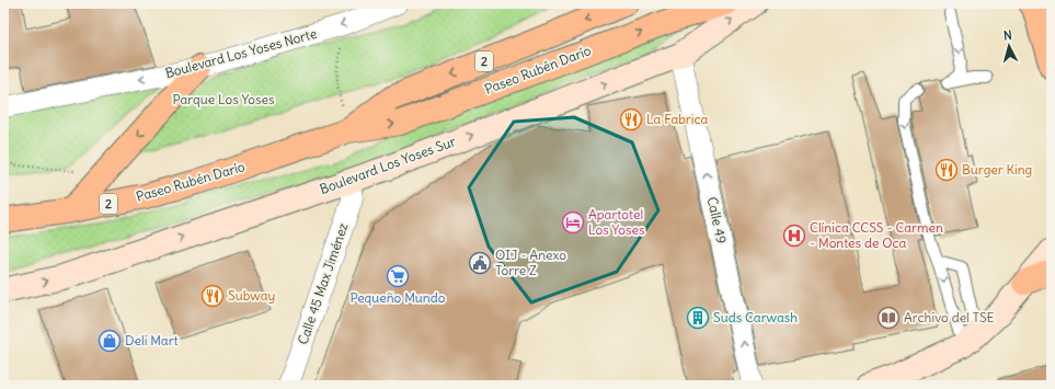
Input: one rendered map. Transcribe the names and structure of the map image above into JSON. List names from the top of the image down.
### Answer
{
  "streets": {
    "highway": ["2", "Paseo Rubén Darío"],
    "street": [
      "Boulevard Los Yoses Norte",
      "Boulevard Los Yoses Sur",
      "Calle 49",
      "Calle 45 Max Jiménez"
    ]
  },
  "crossings": [
    ["Boulevard Los Yoses Sur", "Calle 49"],
    ["Boulevard Los Yoses Sur", "Calle 45 Max Jiménez"]
  ],
  "one_way": ["Boulevard Los Yoses Norte", "Boulevard Los Yoses Sur", "Calle 49"],
  "parks": ["Parque Los Yoses"],
  "places": {
    "restaurant": ["La Fabrica", "Burger King", "Subway"],
    "hotel": ["Apartotel Los Yoses"],
    "hospital": ["Clínica CCSS - Carmen - Montes de Oca"],
    "public building": ["OIJ - Anexo Torre Z"],
    "supermarket": ["Pequeño Mundo"],
    "building": ["Suds Carwash"],
    "library": ["Archivo del TSE"],
    "shop": ["Deli Mart"]
  },
  "north": "top"
}
